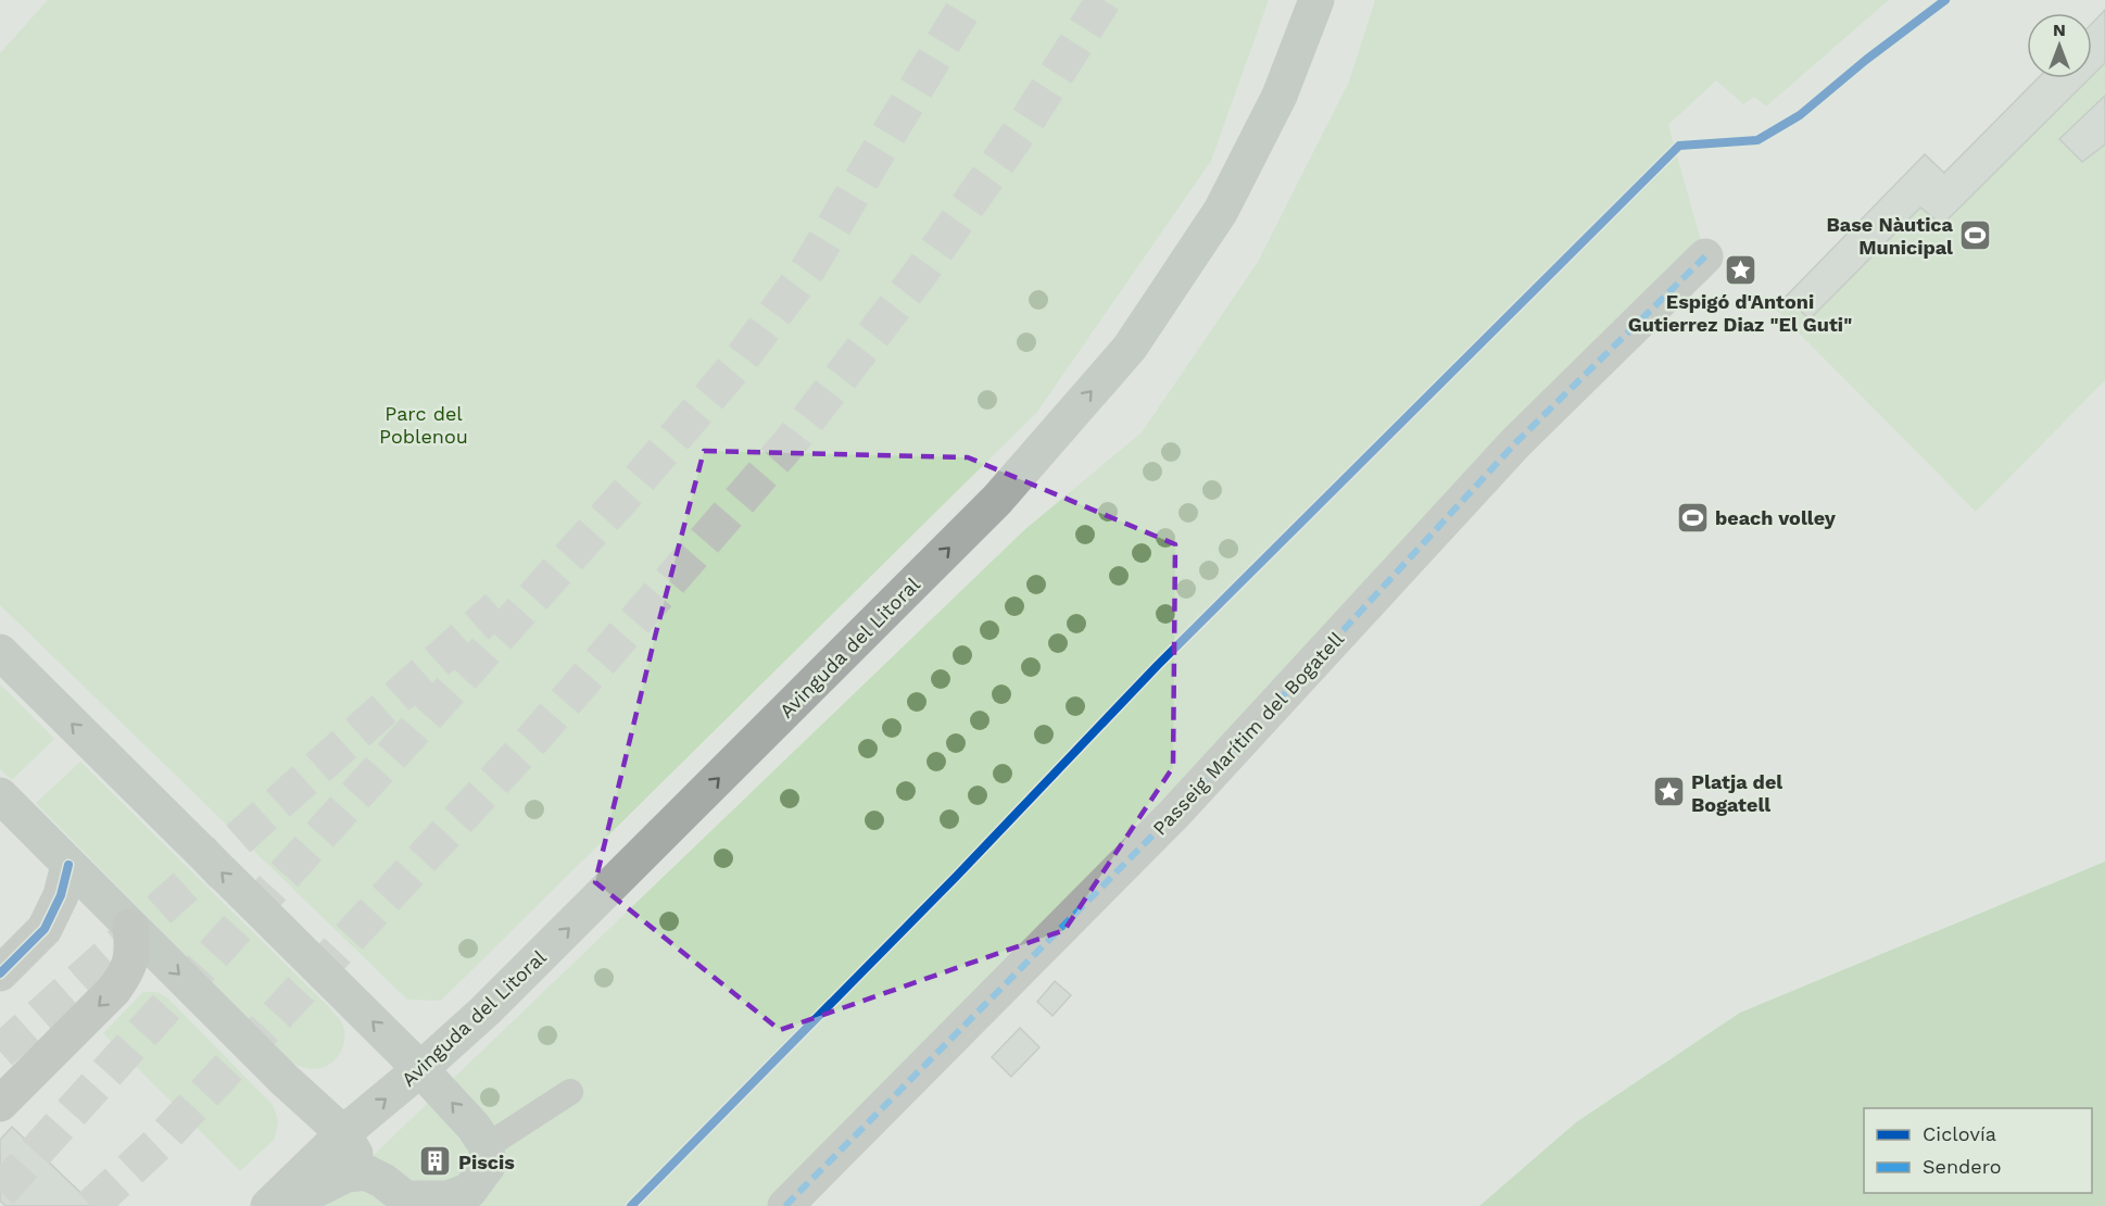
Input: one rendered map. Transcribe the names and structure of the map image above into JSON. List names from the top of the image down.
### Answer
{
  "streets": {
    "main road": ["Avinguda del Litoral"],
    "street": ["Passeig Marítim del Bogatell"]
  },
  "one_way": ["Avinguda del Litoral"],
  "parks": ["Parc del Poblenou"],
  "places": {
    "sports": ["Base Nàutica Municipal", "beach volley"],
    "place": ["Espigó d'Antoni Gutierrez Diaz \"El Guti\"", "Platja del Bogatell"],
    "building": ["Piscis"]
  },
  "legend": ["Ciclovía", "Sendero"],
  "north": "top"
}
